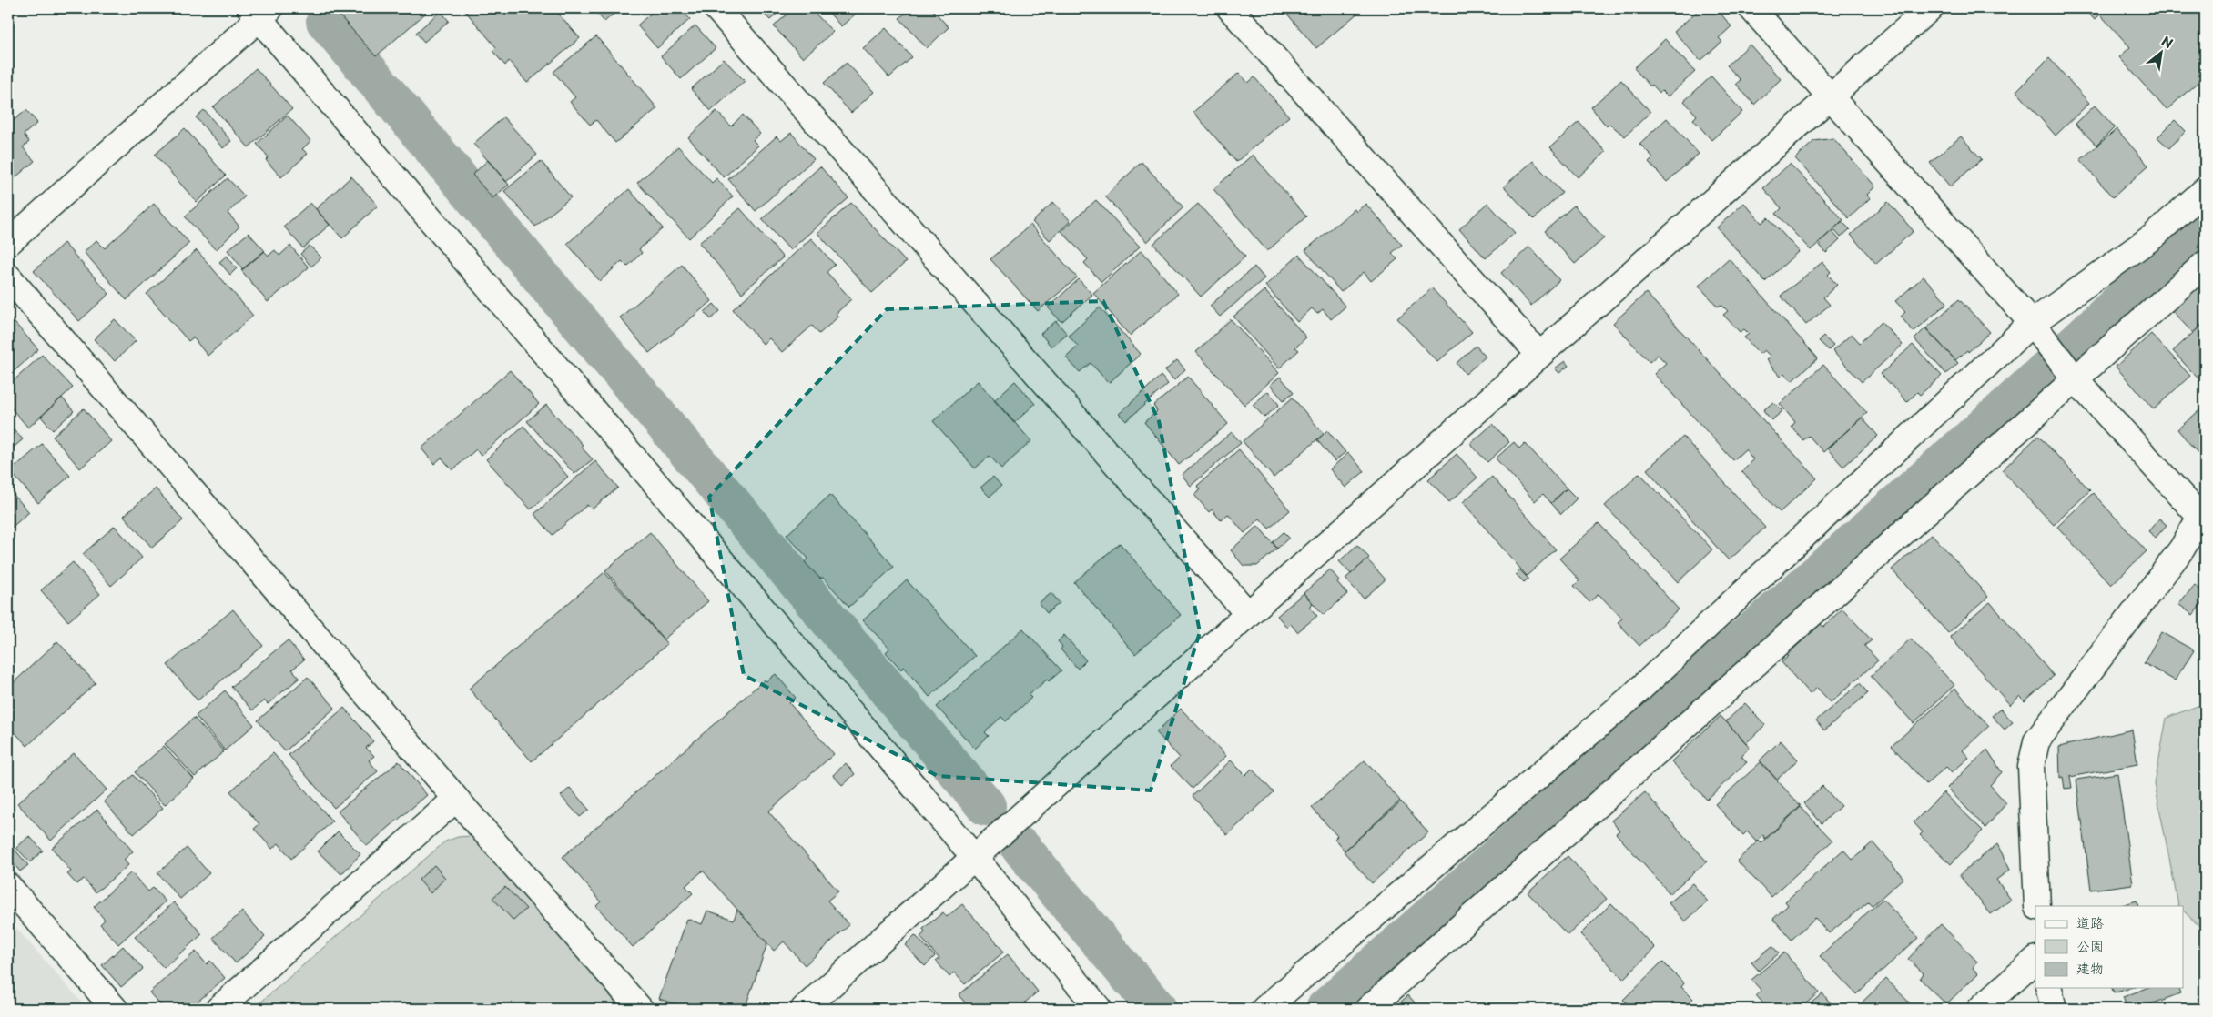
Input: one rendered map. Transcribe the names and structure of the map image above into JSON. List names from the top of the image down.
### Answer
{
  "legend": ["道路", "公園", "建物"],
  "north": "top right"
}
